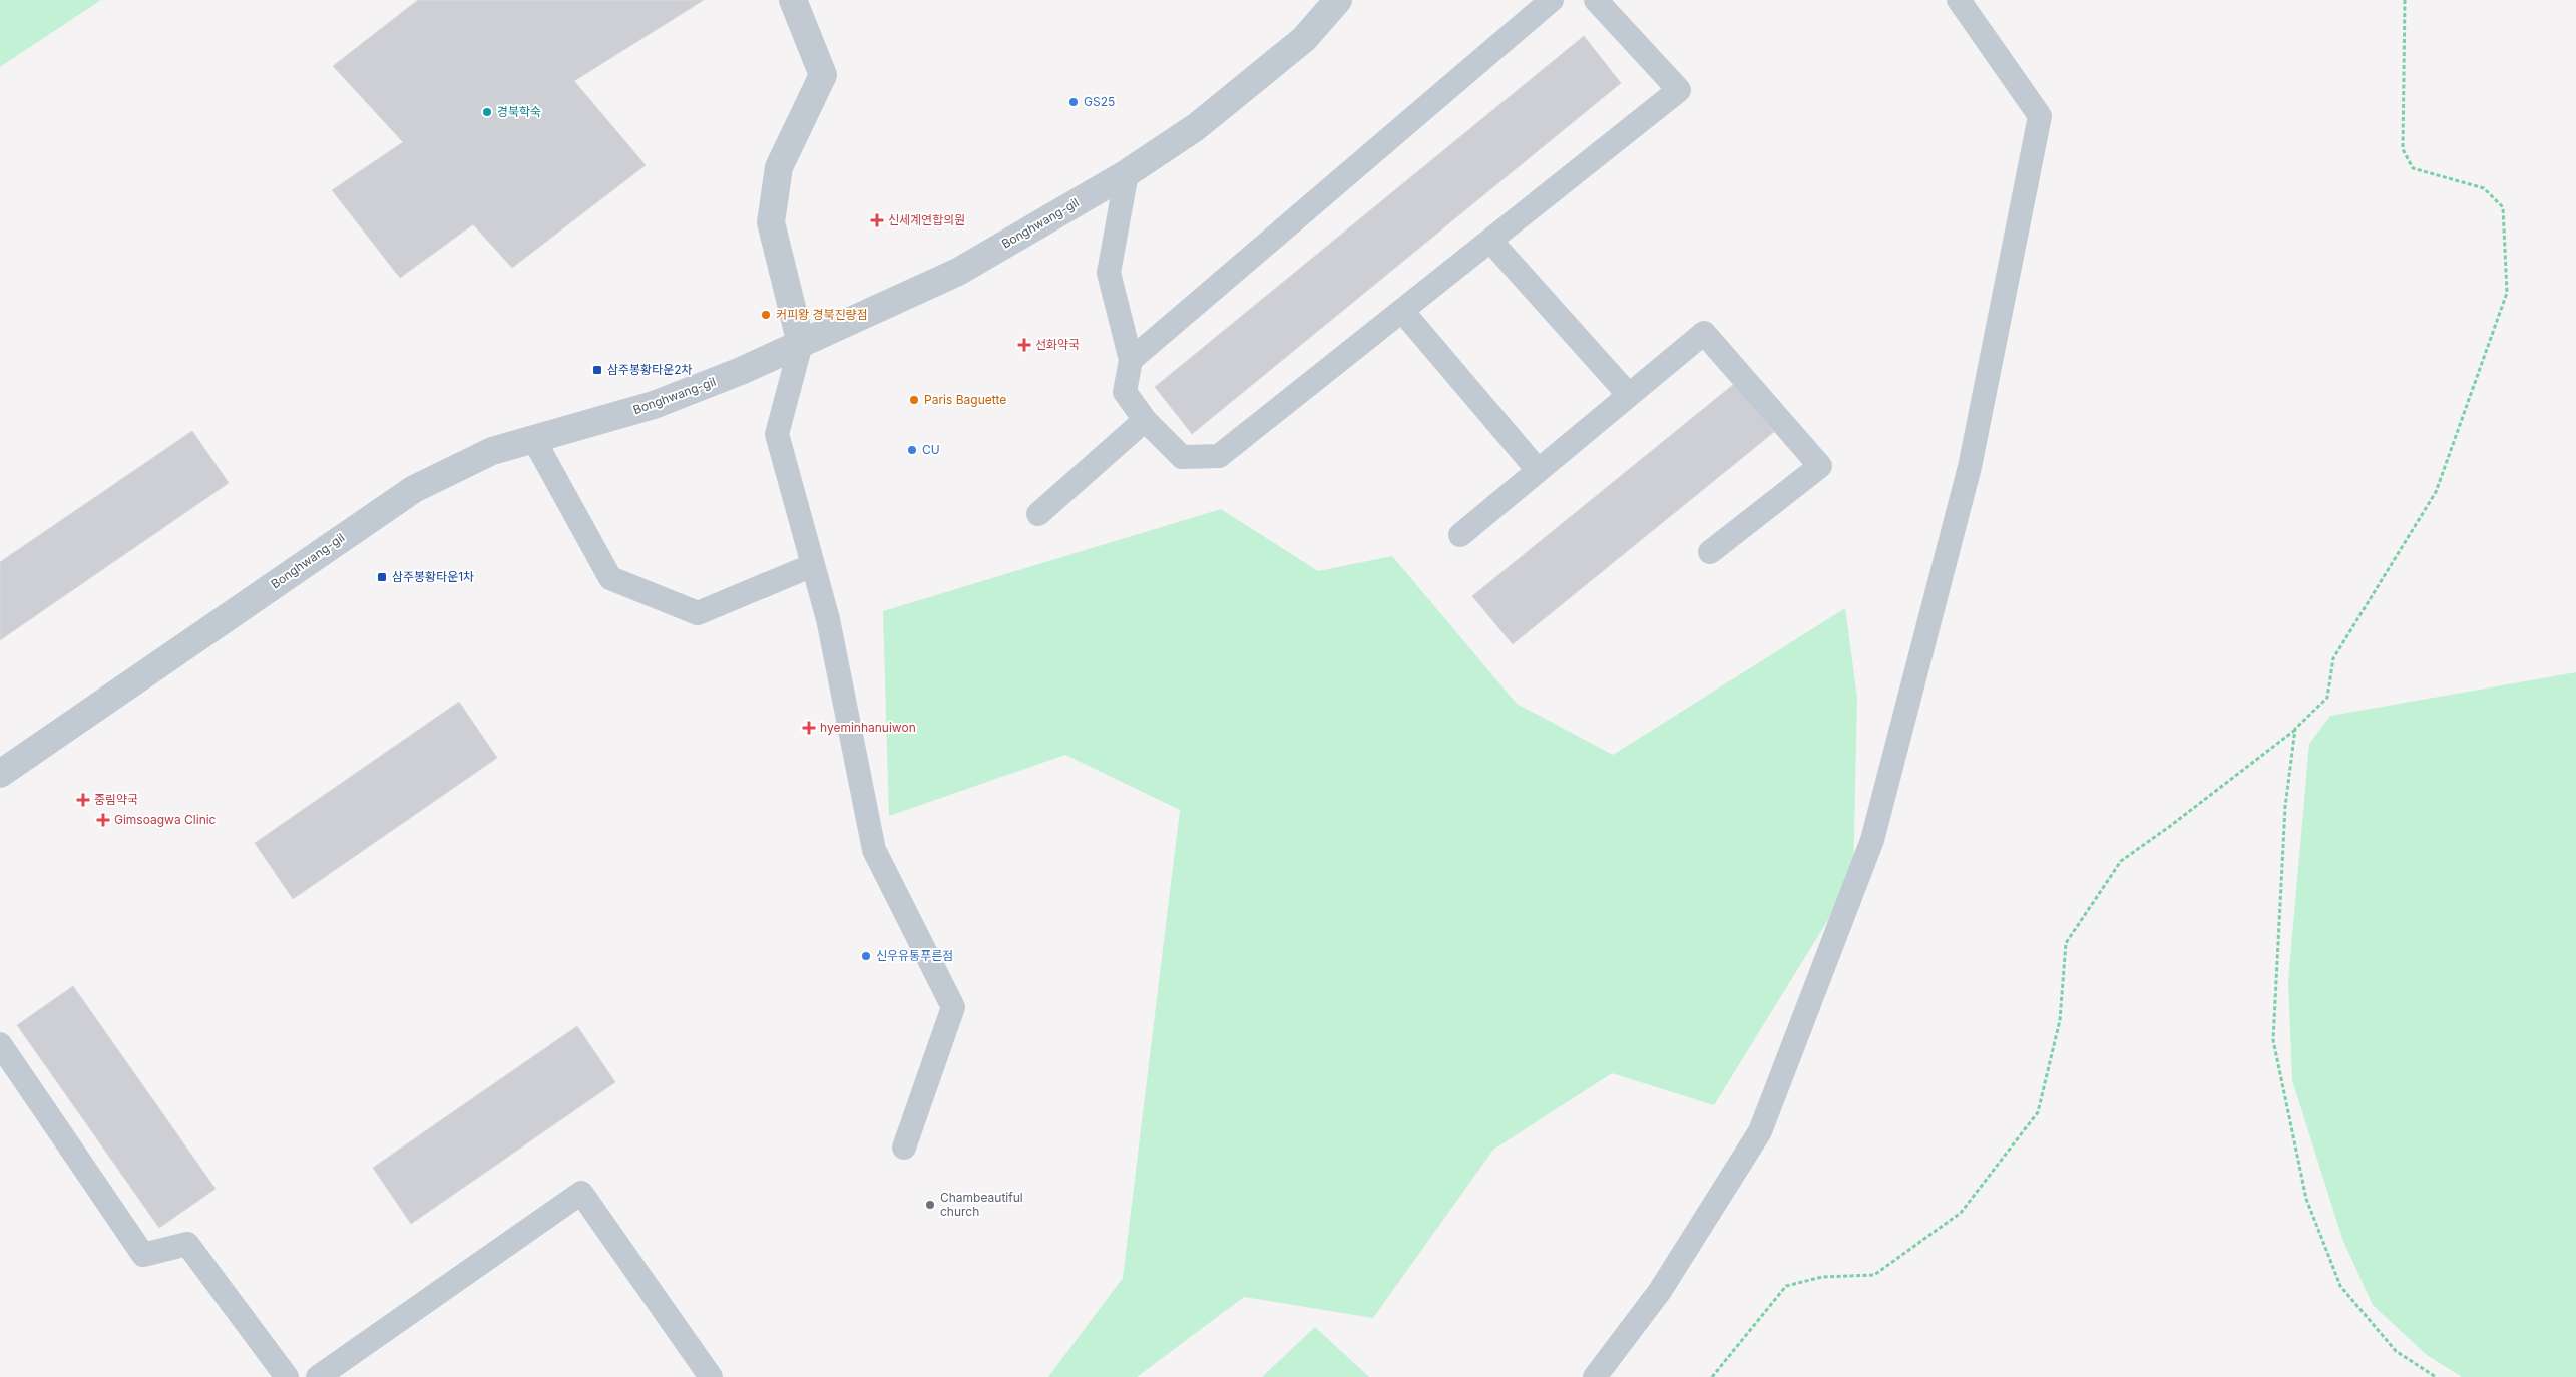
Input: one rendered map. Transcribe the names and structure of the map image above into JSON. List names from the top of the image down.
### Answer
{
  "streets": {
    "street": ["Bonghwang-gil"]
  },
  "places": {
    "other": [
      "GS25",
      "경북학숙",
      "커피왕 경북진량점",
      "Paris Baguette",
      "CU",
      "신우유통푸른점",
      "Chambeautiful church"
    ],
    "health": [
      "신세계연합의원",
      "선화약국",
      "hyeminhanuiwon",
      "중림약국",
      "Gimsoagwa Clinic"
    ],
    "transit": ["삼주봉황타운2차", "삼주봉황타운1차"]
  }
}
